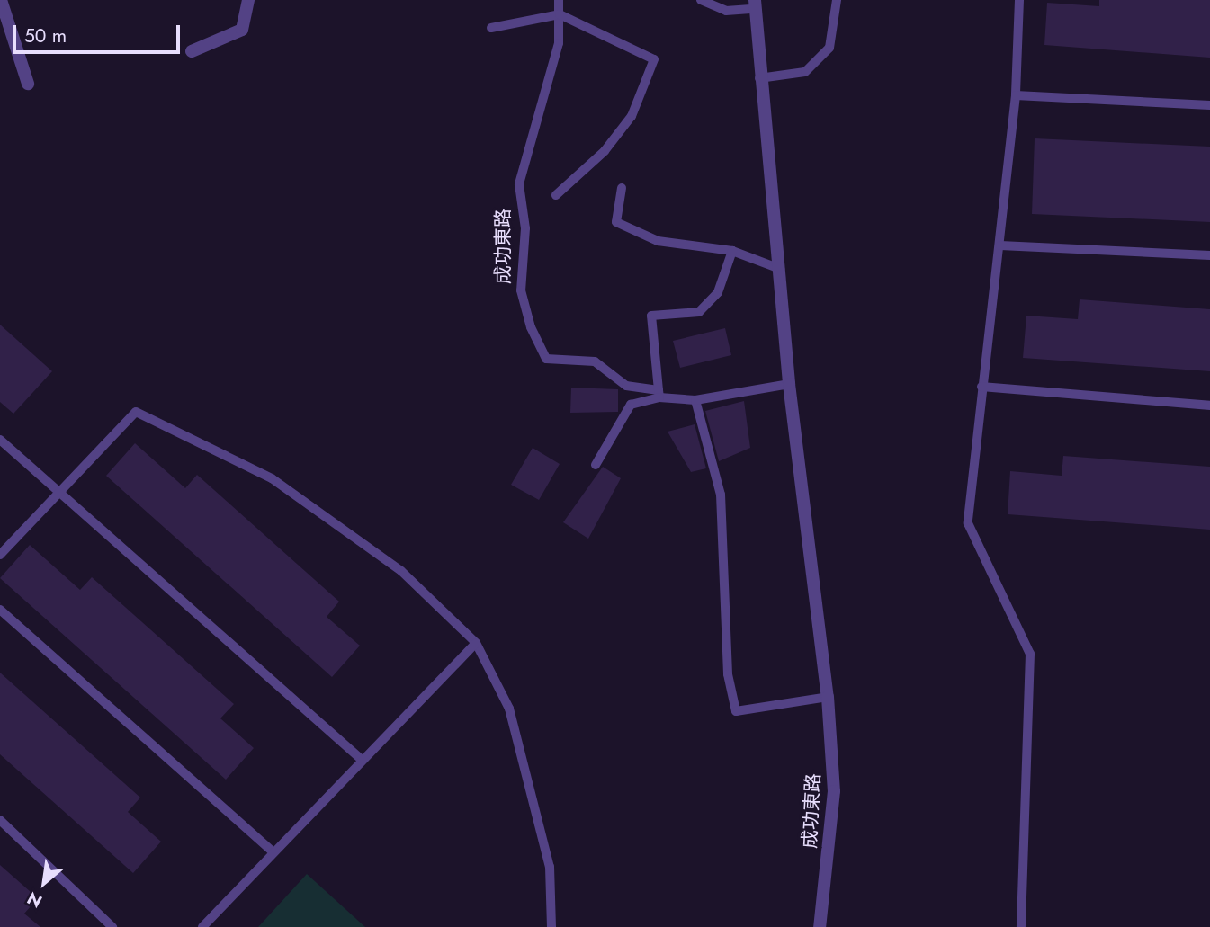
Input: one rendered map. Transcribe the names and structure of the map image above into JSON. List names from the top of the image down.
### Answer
{
  "streets": {
    "street": ["成功東路"]
  },
  "scale_bar": "50 m",
  "north": "bottom left"
}
